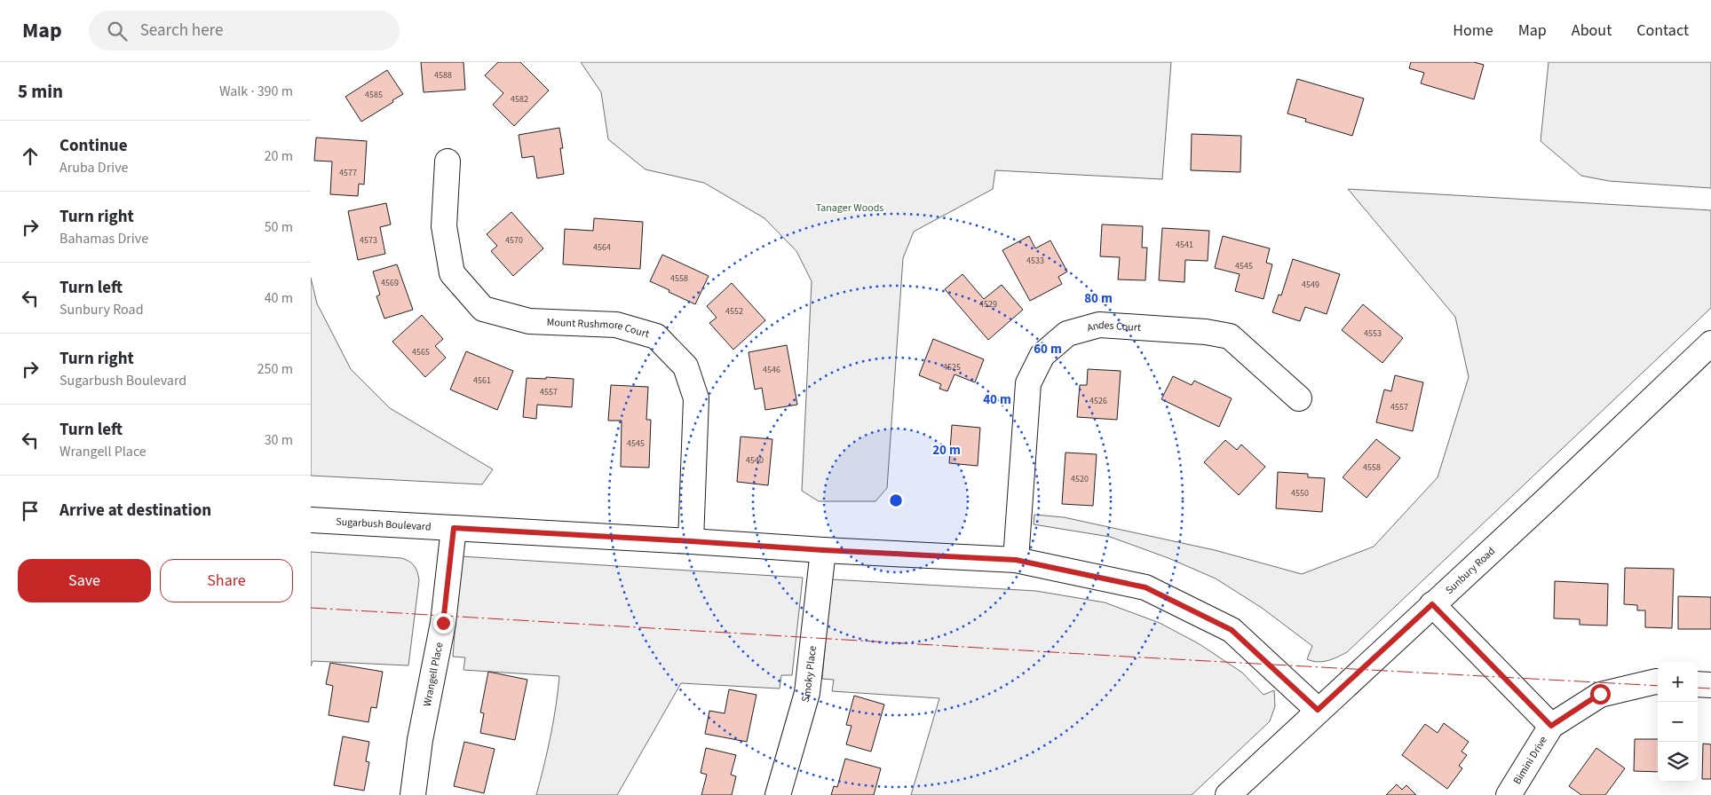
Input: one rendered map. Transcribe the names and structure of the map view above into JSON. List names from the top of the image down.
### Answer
{
  "streets": {
    "street": [
      "Andes Court",
      "Mount Rushmore Court",
      "Sugarbush Boulevard",
      "Sunbury Road",
      "Smoky Place",
      "Wrangell Place",
      "Bimini Drive"
    ]
  },
  "crossings": [
    ["Andes Court", "Sugarbush Boulevard"],
    ["Mount Rushmore Court", "Sugarbush Boulevard"],
    ["Sugarbush Boulevard", "Sunbury Road"],
    ["Sugarbush Boulevard", "Smoky Place"],
    ["Sugarbush Boulevard", "Wrangell Place"]
  ],
  "parks": ["Tanager Woods"],
  "house_numbers": [
    "4588",
    "4585",
    "4582",
    "4577",
    "4573",
    "4570",
    "4541",
    "4564",
    "4533",
    "4545",
    "4558",
    "4569",
    "4549",
    "4529",
    "4552",
    "4553",
    "4565",
    "4525",
    "4546",
    "4561",
    "4557",
    "4526",
    "4557",
    "4545",
    "4540",
    "4558",
    "4520",
    "4550"
  ],
  "page": {
    "header": "Map",
    "search": "Search here",
    "nav": [
      "Home",
      "Map",
      "About",
      "Contact"
    ],
    "heading": ["5 min", "Walk · 390 m"],
    "list": [
      ["Continue", "Aruba Drive", "20 m"],
      ["Turn right", "Bahamas Drive", "50 m"],
      ["Turn left", "Sunbury Road", "40 m"],
      ["Turn right", "Sugarbush Boulevard", "250 m"],
      ["Turn left", "Wrangell Place", "30 m"],
      "Arrive at destination"
    ],
    "buttons": ["Save", "Share"],
    "map_buttons": ["+", "−"]
  },
  "rings": [
    "80 m",
    "60 m",
    "40 m",
    "20 m"
  ]
}
